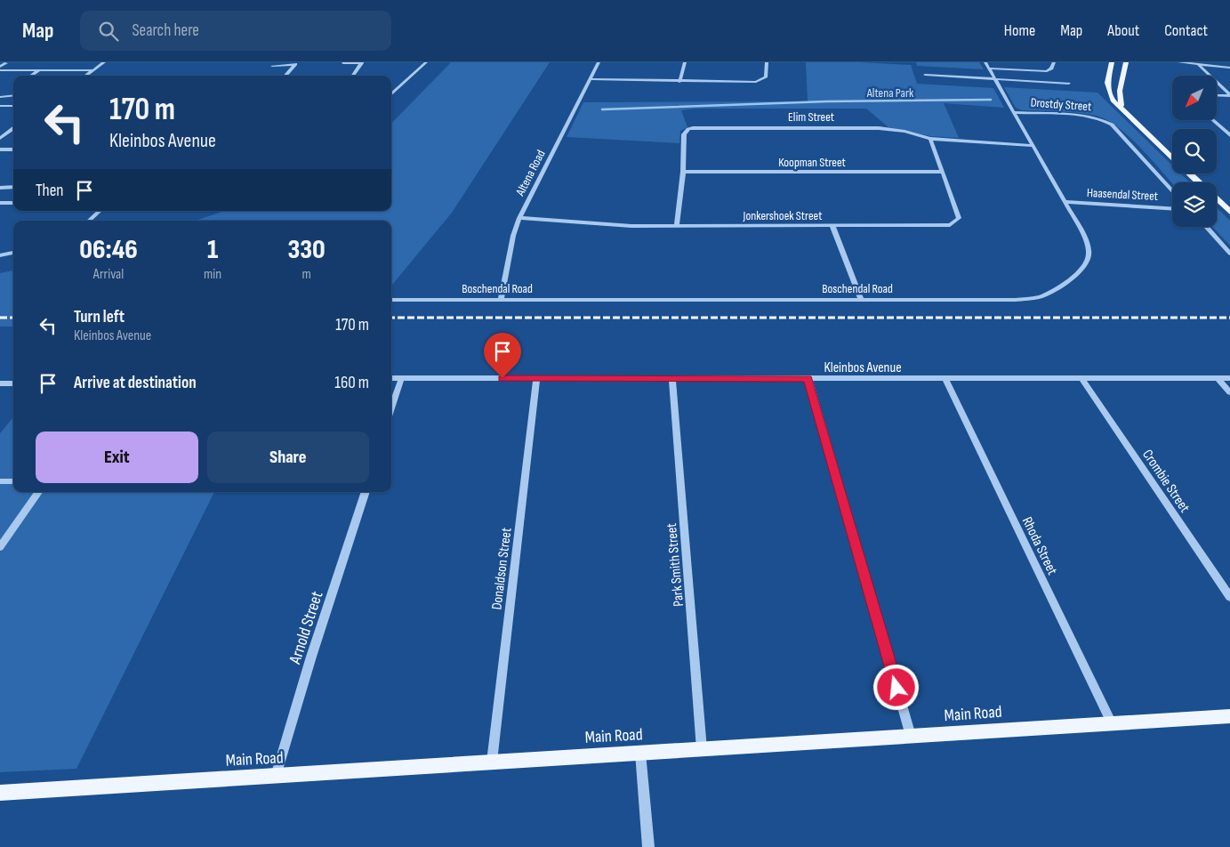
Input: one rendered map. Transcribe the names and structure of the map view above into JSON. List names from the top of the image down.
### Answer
{
  "streets": {
    "main road": ["Main Road"],
    "street": [
      "Drostdy Street",
      "Elim Street",
      "Koopman Street",
      "Altena Road",
      "Haasendal Street",
      "Jonkershoek Street",
      "Boschendal Road",
      "Kleinbos Avenue",
      "Crombie Street",
      "Rhoda Street",
      "Park Smith Street",
      "Donaldson Street",
      "Arnold Street"
    ]
  },
  "crossings": [
    ["Drostdy Street", "Boschendal Road"],
    ["Elim Street", "Koopman Street"],
    ["Elim Street", "Jonkershoek Street"],
    ["Elim Street", "Boschendal Road"],
    ["Koopman Street", "Jonkershoek Street"],
    ["Altena Road", "Jonkershoek Street"],
    ["Altena Road", "Boschendal Road"],
    ["Haasendal Street", "Boschendal Road"],
    ["Kleinbos Avenue", "Crombie Street"],
    ["Kleinbos Avenue", "Rhoda Street"],
    ["Kleinbos Avenue", "Park Smith Street"],
    ["Kleinbos Avenue", "Donaldson Street"],
    ["Rhoda Street", "Main Road"],
    ["Park Smith Street", "Main Road"],
    ["Donaldson Street", "Main Road"],
    ["Arnold Street", "Main Road"]
  ],
  "parks": ["Altena Park"],
  "north": "bottom left",
  "page": {
    "header": "Map",
    "search": "Search here",
    "nav": [
      "Home",
      "Map",
      "About",
      "Contact"
    ],
    "turn": ["170 m", "Kleinbos Avenue"],
    "then": "Then",
    "eta": [
      "06:46",
      "Arrival",
      "1",
      "min",
      "330",
      "m"
    ],
    "list": [
      {
        "name": "Turn left",
        "note": "Kleinbos Avenue",
        "value": "170 m"
      },
      {
        "name": "Arrive at destination",
        "value": "160 m"
      }
    ],
    "buttons": ["Exit", "Share"]
  }
}
